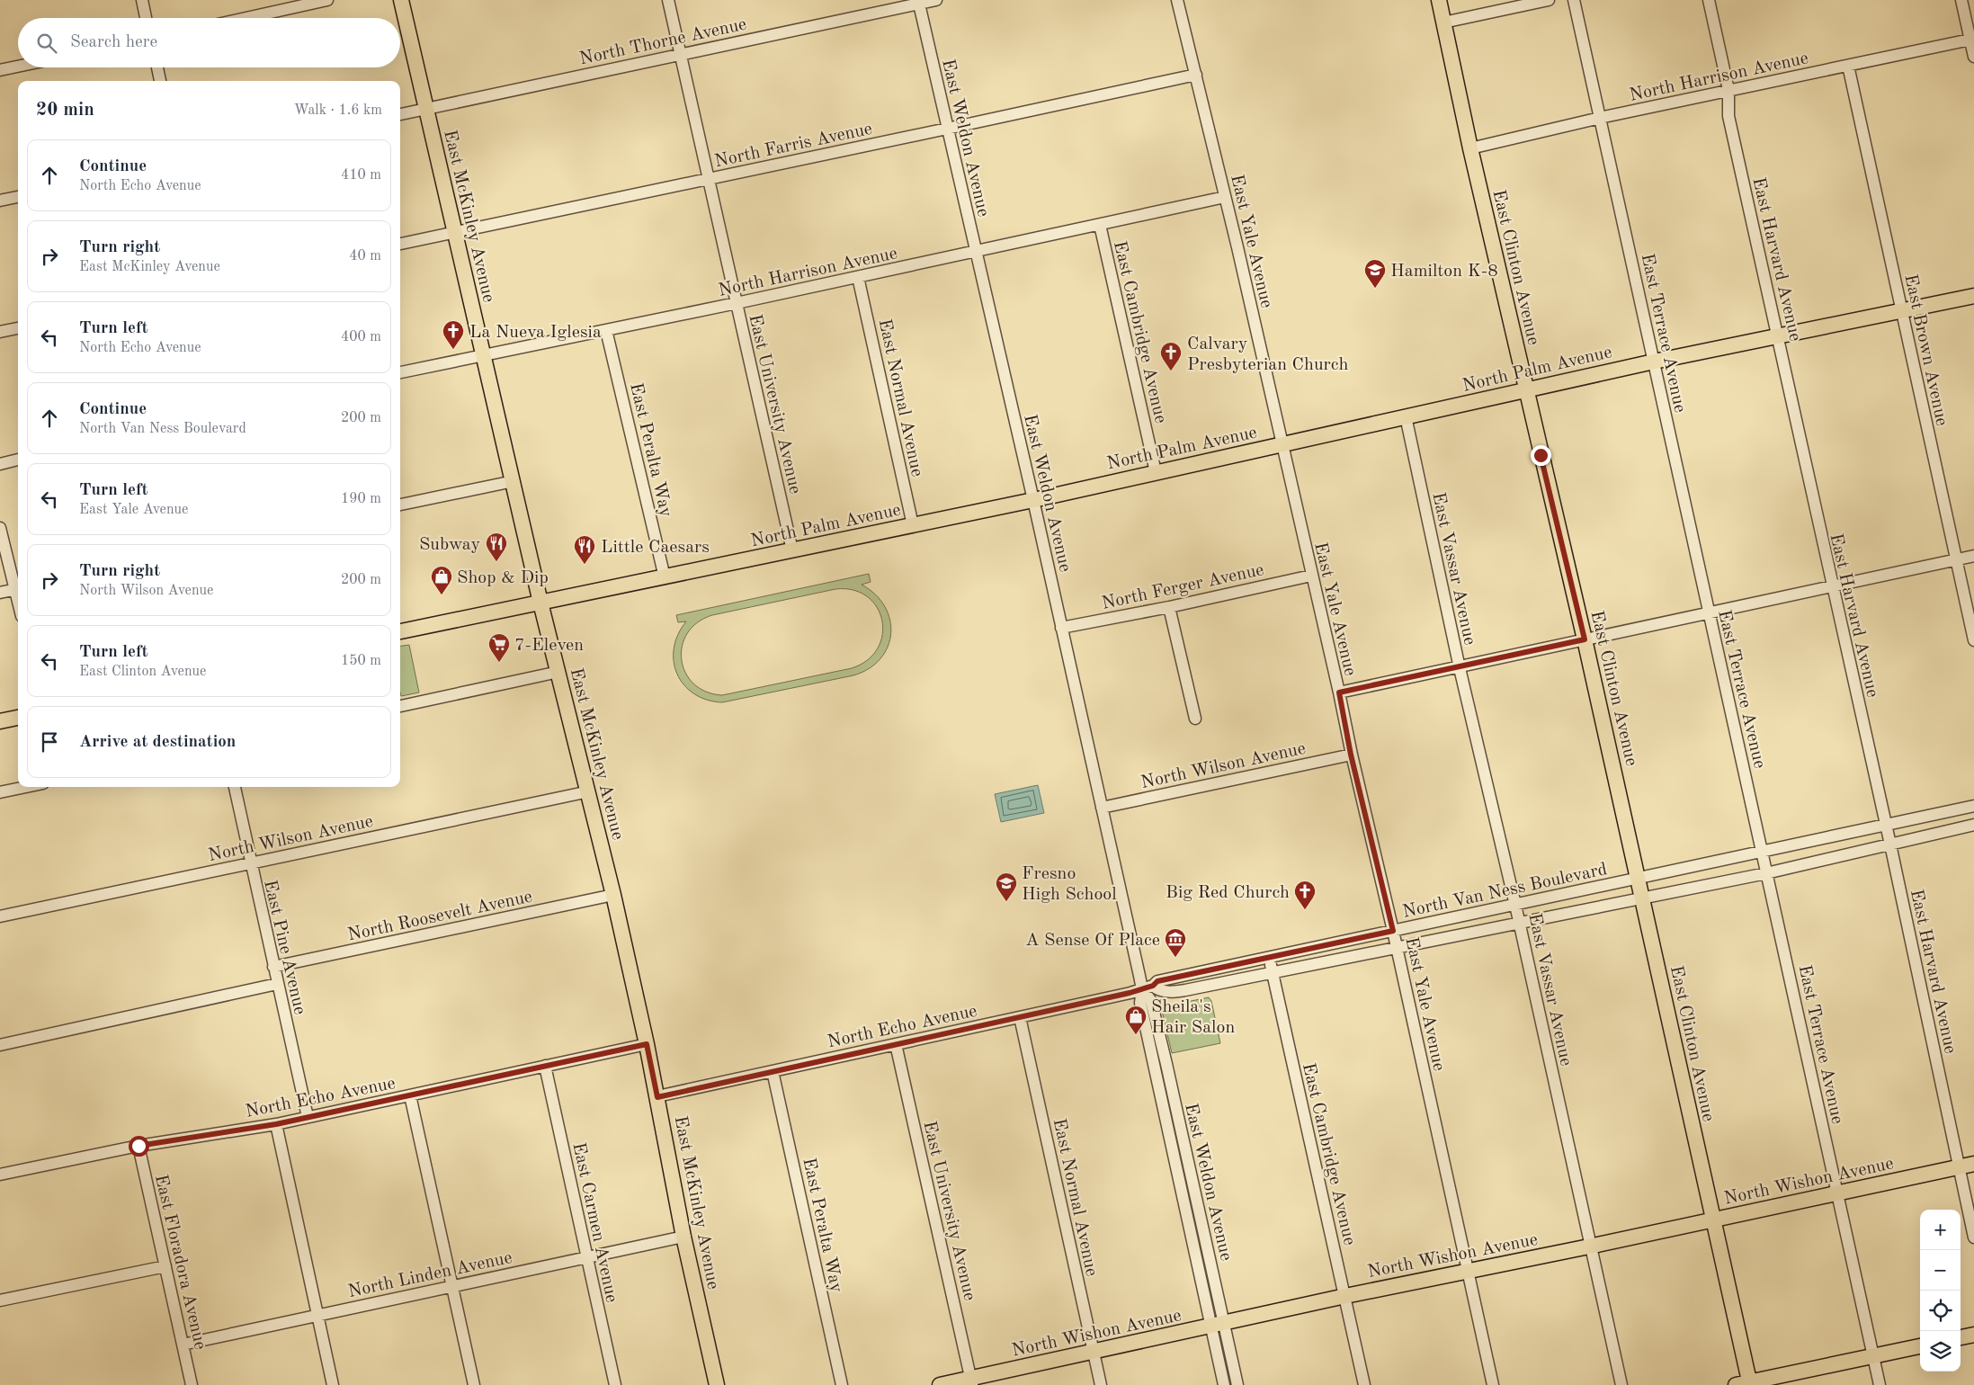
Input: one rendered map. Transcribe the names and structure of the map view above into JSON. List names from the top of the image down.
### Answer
{
  "streets": {
    "main road": [
      "East McKinley Avenue",
      "East Clinton Avenue",
      "North Palm Avenue",
      "North Wishon Avenue"
    ],
    "street": [
      "North Thorne Avenue",
      "North Harrison Avenue",
      "East Weldon Avenue",
      "North Farris Avenue",
      "East Yale Avenue",
      "East Harvard Avenue",
      "East Cambridge Avenue",
      "East Terrace Avenue",
      "East Brown Avenue",
      "East Normal Avenue",
      "East University Avenue",
      "East Peralta Way",
      "East Vassar Avenue",
      "North Ferger Avenue",
      "North Wilson Avenue",
      "North Van Ness Boulevard",
      "North Roosevelt Avenue",
      "East Pine Avenue",
      "North Echo Avenue",
      "East Carmen Avenue",
      "East Floradora Avenue",
      "North Linden Avenue"
    ]
  },
  "crossings": [
    ["North Thorne Avenue", "East Weldon Avenue"],
    ["North Thorne Avenue", "East McKinley Avenue"],
    ["North Thorne Avenue", "East University Avenue"],
    ["North Harrison Avenue", "East Weldon Avenue"],
    ["North Harrison Avenue", "East McKinley Avenue"],
    ["North Harrison Avenue", "East Yale Avenue"],
    ["North Harrison Avenue", "East Harvard Avenue"],
    ["North Harrison Avenue", "East Clinton Avenue"],
    ["North Harrison Avenue", "East Cambridge Avenue"],
    ["North Harrison Avenue", "East Terrace Avenue"],
    ["North Harrison Avenue", "East Brown Avenue"],
    ["North Harrison Avenue", "East Normal Avenue"],
    ["North Harrison Avenue", "East University Avenue"],
    ["North Harrison Avenue", "East Peralta Way"],
    ["East Weldon Avenue", "North Farris Avenue"],
    ["East Weldon Avenue", "North Palm Avenue"],
    ["East Weldon Avenue", "North Ferger Avenue"],
    ["East Weldon Avenue", "North Wilson Avenue"],
    ["East Weldon Avenue", "North Echo Avenue"],
    ["East Weldon Avenue", "North Wishon Avenue"],
    ["North Farris Avenue", "East McKinley Avenue"],
    ["North Farris Avenue", "East Yale Avenue"],
    ["North Farris Avenue", "East University Avenue"],
    ["East McKinley Avenue", "North Palm Avenue"],
    ["East McKinley Avenue", "North Wilson Avenue"],
    ["East McKinley Avenue", "North Roosevelt Avenue"],
    ["East McKinley Avenue", "North Echo Avenue"],
    ["East McKinley Avenue", "North Linden Avenue"],
    ["East Yale Avenue", "North Palm Avenue"],
    ["East Yale Avenue", "North Ferger Avenue"],
    ["East Yale Avenue", "North Wilson Avenue"],
    ["East Yale Avenue", "North Van Ness Boulevard"],
    ["East Yale Avenue", "North Wishon Avenue"],
    ["East Harvard Avenue", "North Palm Avenue"],
    ["East Harvard Avenue", "North Van Ness Boulevard"],
    ["East Harvard Avenue", "North Wishon Avenue"],
    ["East Clinton Avenue", "North Palm Avenue"],
    ["East Clinton Avenue", "North Van Ness Boulevard"],
    ["East Clinton Avenue", "North Wishon Avenue"],
    ["East Cambridge Avenue", "North Palm Avenue"],
    ["East Cambridge Avenue", "North Van Ness Boulevard"],
    ["East Cambridge Avenue", "North Wishon Avenue"],
    ["East Terrace Avenue", "North Palm Avenue"],
    ["East Terrace Avenue", "North Van Ness Boulevard"],
    ["East Terrace Avenue", "North Wishon Avenue"],
    ["East Brown Avenue", "North Palm Avenue"],
    ["North Palm Avenue", "East Normal Avenue"],
    ["North Palm Avenue", "East University Avenue"],
    ["North Palm Avenue", "East Peralta Way"],
    ["North Palm Avenue", "East Vassar Avenue"],
    ["East Normal Avenue", "North Echo Avenue"],
    ["East Normal Avenue", "North Wishon Avenue"],
    ["East University Avenue", "North Echo Avenue"],
    ["East University Avenue", "North Wishon Avenue"],
    ["East Peralta Way", "North Echo Avenue"],
    ["East Vassar Avenue", "North Van Ness Boulevard"],
    ["East Vassar Avenue", "North Wishon Avenue"],
    ["North Wilson Avenue", "East Pine Avenue"],
    ["North Van Ness Boulevard", "North Echo Avenue"],
    ["North Roosevelt Avenue", "East Pine Avenue"],
    ["East Pine Avenue", "North Echo Avenue"],
    ["North Echo Avenue", "East Carmen Avenue"],
    ["North Echo Avenue", "East Floradora Avenue"],
    ["East Carmen Avenue", "North Linden Avenue"],
    ["East Floradora Avenue", "North Linden Avenue"]
  ],
  "places": {
    "school or university": ["Hamilton K-8", "Fresno High School"],
    "church": ["La Nueva Iglesia", "Calvary Presbyterian Church", "Big Red Church"],
    "restaurant": ["Subway", "Little Caesars"],
    "shop": ["Shop & Dip", "Sheila's Hair Salon"],
    "supermarket": ["7-Eleven"],
    "museum": ["A Sense Of Place"]
  },
  "page": {
    "search": "Search here",
    "heading": ["20 min", "Walk · 1.6 km"],
    "list": [
      ["Continue", "North Echo Avenue", "410 m"],
      ["Turn right", "East McKinley Avenue", "40 m"],
      ["Turn left", "North Echo Avenue", "400 m"],
      ["Continue", "North Van Ness Boulevard", "200 m"],
      ["Turn left", "East Yale Avenue", "190 m"],
      ["Turn right", "North Wilson Avenue", "200 m"],
      ["Turn left", "East Clinton Avenue", "150 m"],
      "Arrive at destination"
    ],
    "map_buttons": ["+", "−"]
  }
}
